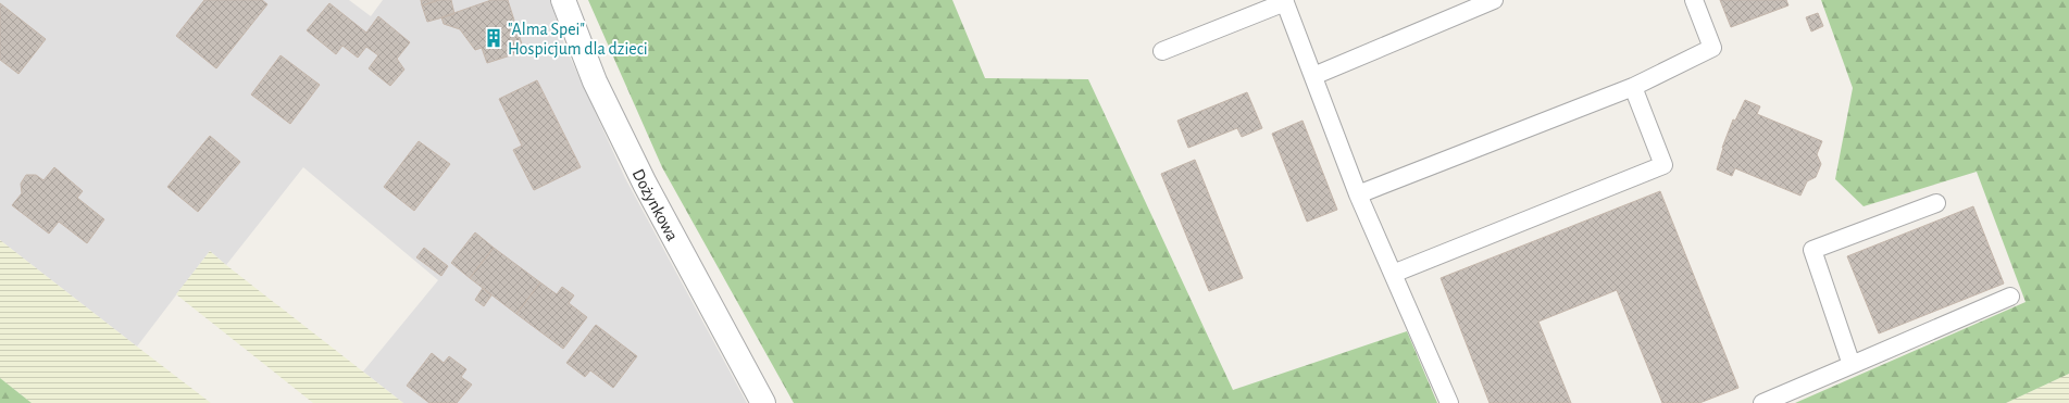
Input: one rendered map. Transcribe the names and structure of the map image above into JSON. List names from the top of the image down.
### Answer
{
  "streets": {
    "street": ["Dożynkowa"]
  },
  "places": {
    "building": ["\"Alma Spei\" Hospicjum dla dzieci"]
  }
}
